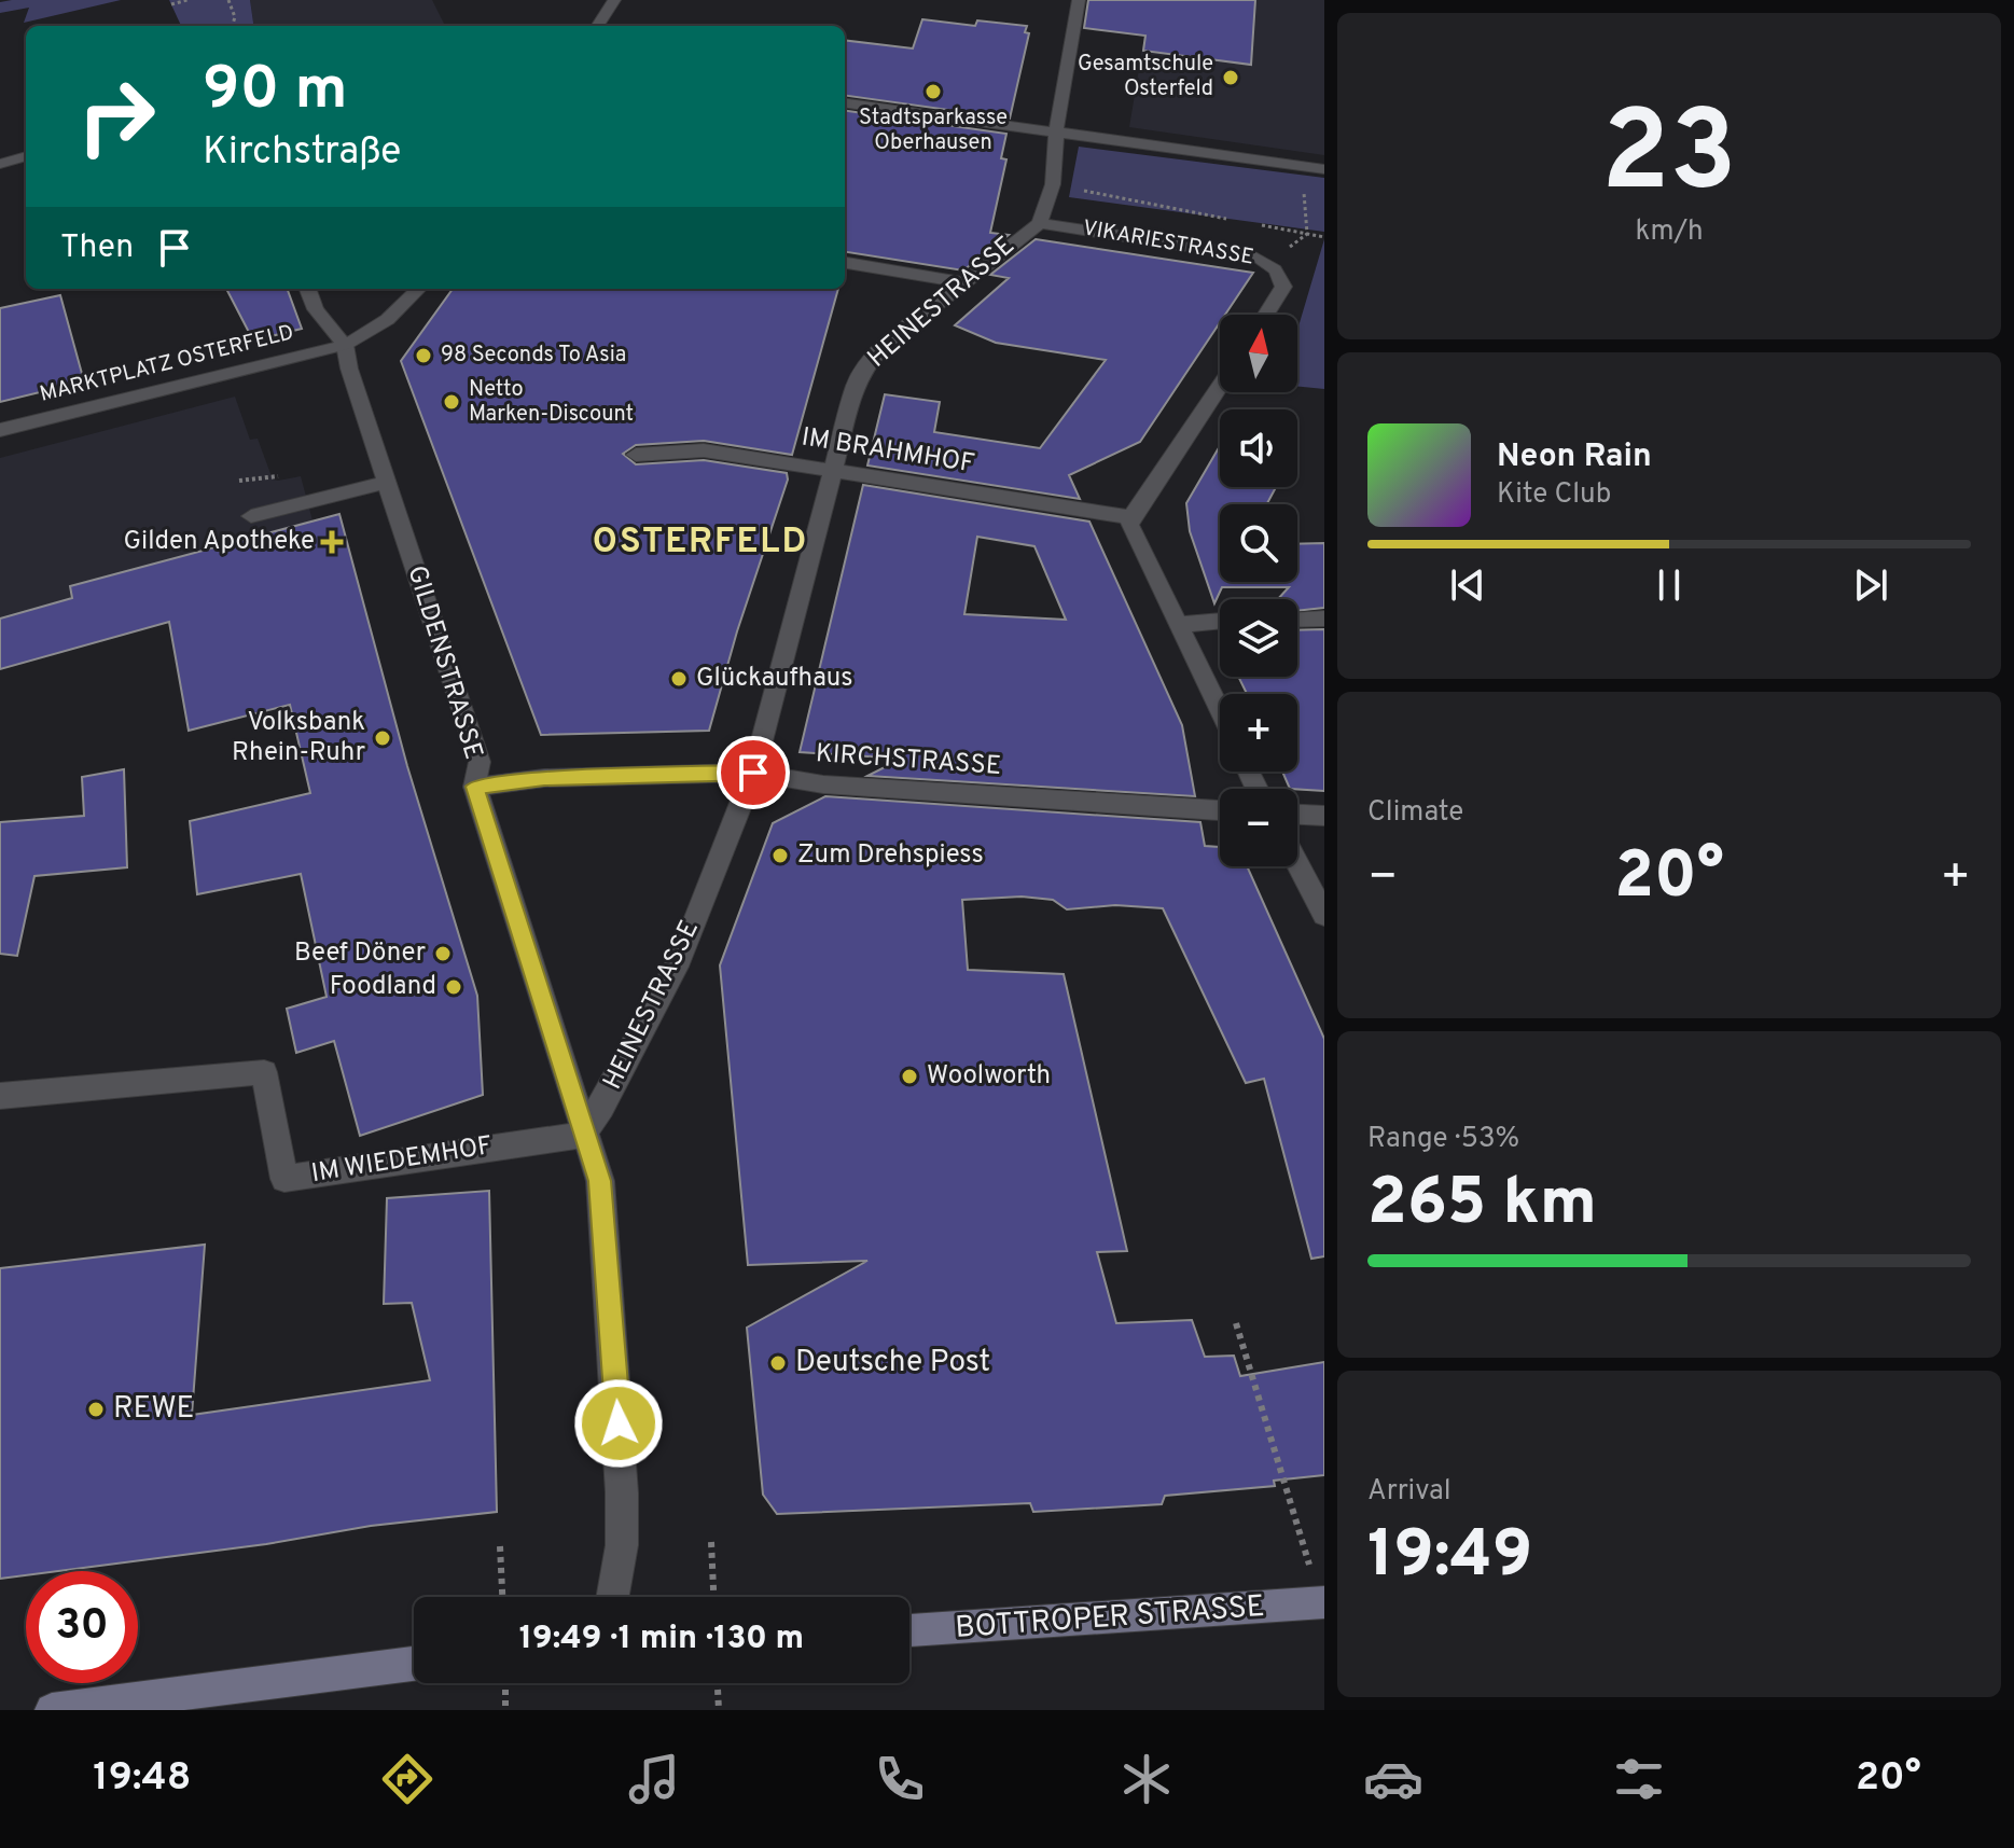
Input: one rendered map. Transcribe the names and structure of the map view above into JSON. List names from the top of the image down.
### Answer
{
  "streets": {
    "main road": ["BOTTROPER STRASSE"],
    "street": [
      "VIKARIESTRASSE",
      "HEINESTRASSE",
      "MARKTPLATZ OSTERFELD",
      "IM BRAHMHOF",
      "GILDENSTRASSE",
      "KIRCHSTRASSE",
      "IM WIEDEMHOF"
    ]
  },
  "crossings": [
    ["VIKARIESTRASSE", "HEINESTRASSE"],
    ["HEINESTRASSE", "IM BRAHMHOF"],
    ["HEINESTRASSE", "GILDENSTRASSE"],
    ["HEINESTRASSE", "KIRCHSTRASSE"],
    ["HEINESTRASSE", "IM WIEDEMHOF"],
    ["MARKTPLATZ OSTERFELD", "GILDENSTRASSE"],
    ["GILDENSTRASSE", "KIRCHSTRASSE"],
    ["GILDENSTRASSE", "IM WIEDEMHOF"]
  ],
  "districts": ["OSTERFELD"],
  "places": {
    "other": [
      "Gesamtschule Osterfeld",
      "Stadtsparkasse Oberhausen",
      "98 Seconds To Asia",
      "Netto Marken-Discount",
      "Glückaufhaus",
      "Volksbank Rhein-Ruhr",
      "Zum Drehspiess",
      "Beef Döner",
      "Foodland",
      "Woolworth",
      "Deutsche Post",
      "REWE"
    ],
    "health": ["Gilden Apotheke"]
  },
  "north": "top",
  "page": {
    "tile": [
      ["23", "km/h"],
      "Climate",
      ["Range · 53%", "265 km"],
      ["Arrival", "19:49"]
    ],
    "turn": ["90 m", "Kirchstraße"],
    "then": "Then",
    "map_buttons": ["+", "−"],
    "song": ["Neon Rain", "Kite Club"],
    "heat": ["−", "20°", "+"],
    "limit": "30",
    "trip": "19:49 · 1 min · 130 m",
    "tabs": ["19:48", "20°"]
  }
}
